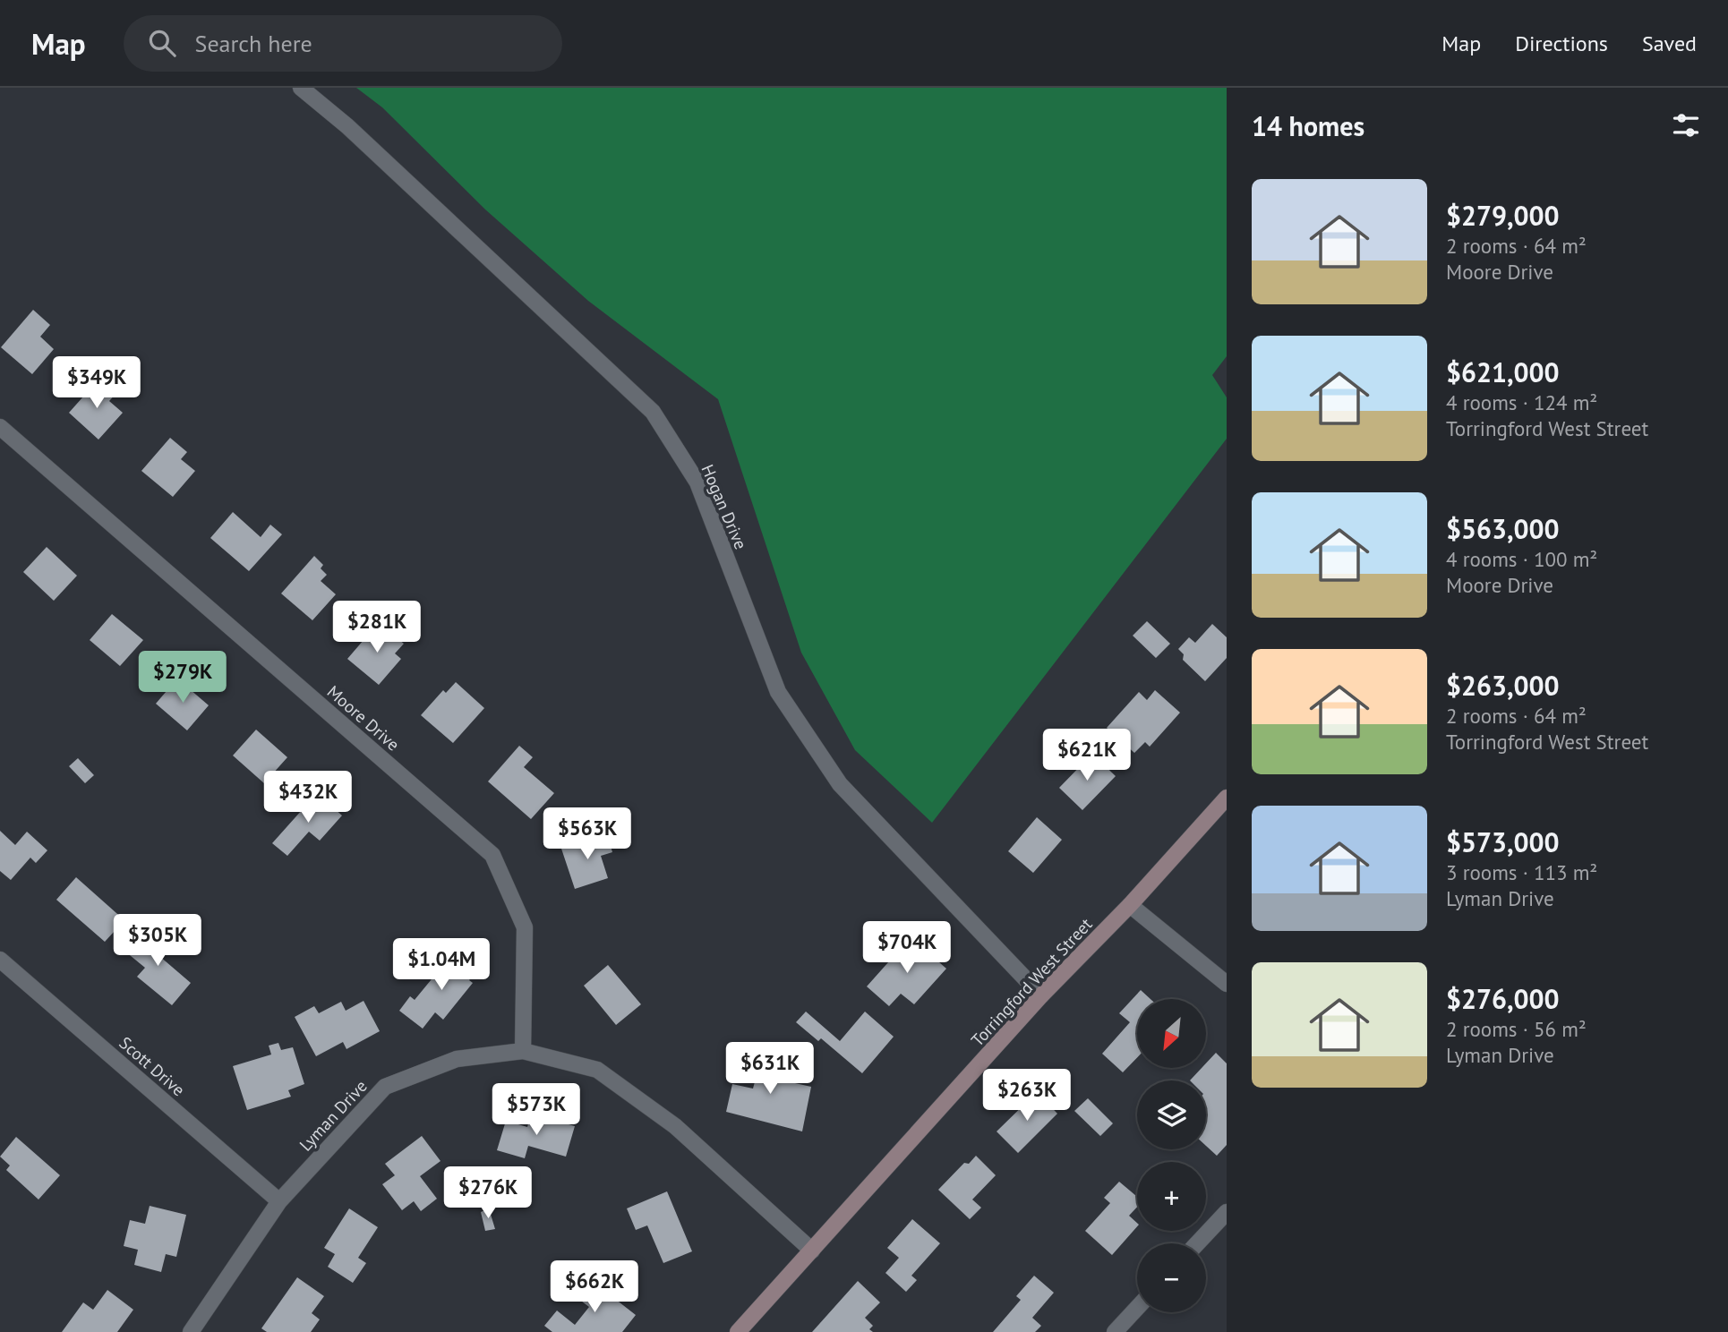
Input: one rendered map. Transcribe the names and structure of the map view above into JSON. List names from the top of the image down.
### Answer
{
  "streets": {
    "main road": ["Torringford West Street"],
    "street": [
      "Hogan Drive",
      "Moore Drive",
      "Scott Drive",
      "Lyman Drive"
    ]
  },
  "crossings": [
    ["Hogan Drive", "Torringford West Street"],
    ["Moore Drive", "Lyman Drive"],
    ["Torringford West Street", "Lyman Drive"],
    ["Scott Drive", "Lyman Drive"]
  ],
  "north": "bottom left",
  "page": {
    "header": "Map",
    "search": "Search here",
    "nav": ["Map", "Directions", "Saved"],
    "heading": "14 homes",
    "list": [
      {
        "name": "$279,000",
        "note": "2 rooms · 64 m² · Moore Drive"
      },
      {
        "name": "$621,000",
        "note": "4 rooms · 124 m² · Torringford West Street"
      },
      {
        "name": "$563,000",
        "note": "4 rooms · 100 m² · Moore Drive"
      },
      {
        "name": "$263,000",
        "note": "2 rooms · 64 m² · Torringford West Street"
      },
      {
        "name": "$573,000",
        "note": "3 rooms · 113 m² · Lyman Drive"
      },
      {
        "name": "$276,000",
        "note": "2 rooms · 56 m² · Lyman Drive"
      }
    ],
    "price": [
      "$349K",
      "$281K",
      "$279K",
      "$621K",
      "$432K",
      "$563K",
      "$305K",
      "$704K",
      "$1.04M",
      "$631K",
      "$263K",
      "$573K",
      "$276K",
      "$662K"
    ],
    "map_buttons": ["+", "−"]
  }
}
